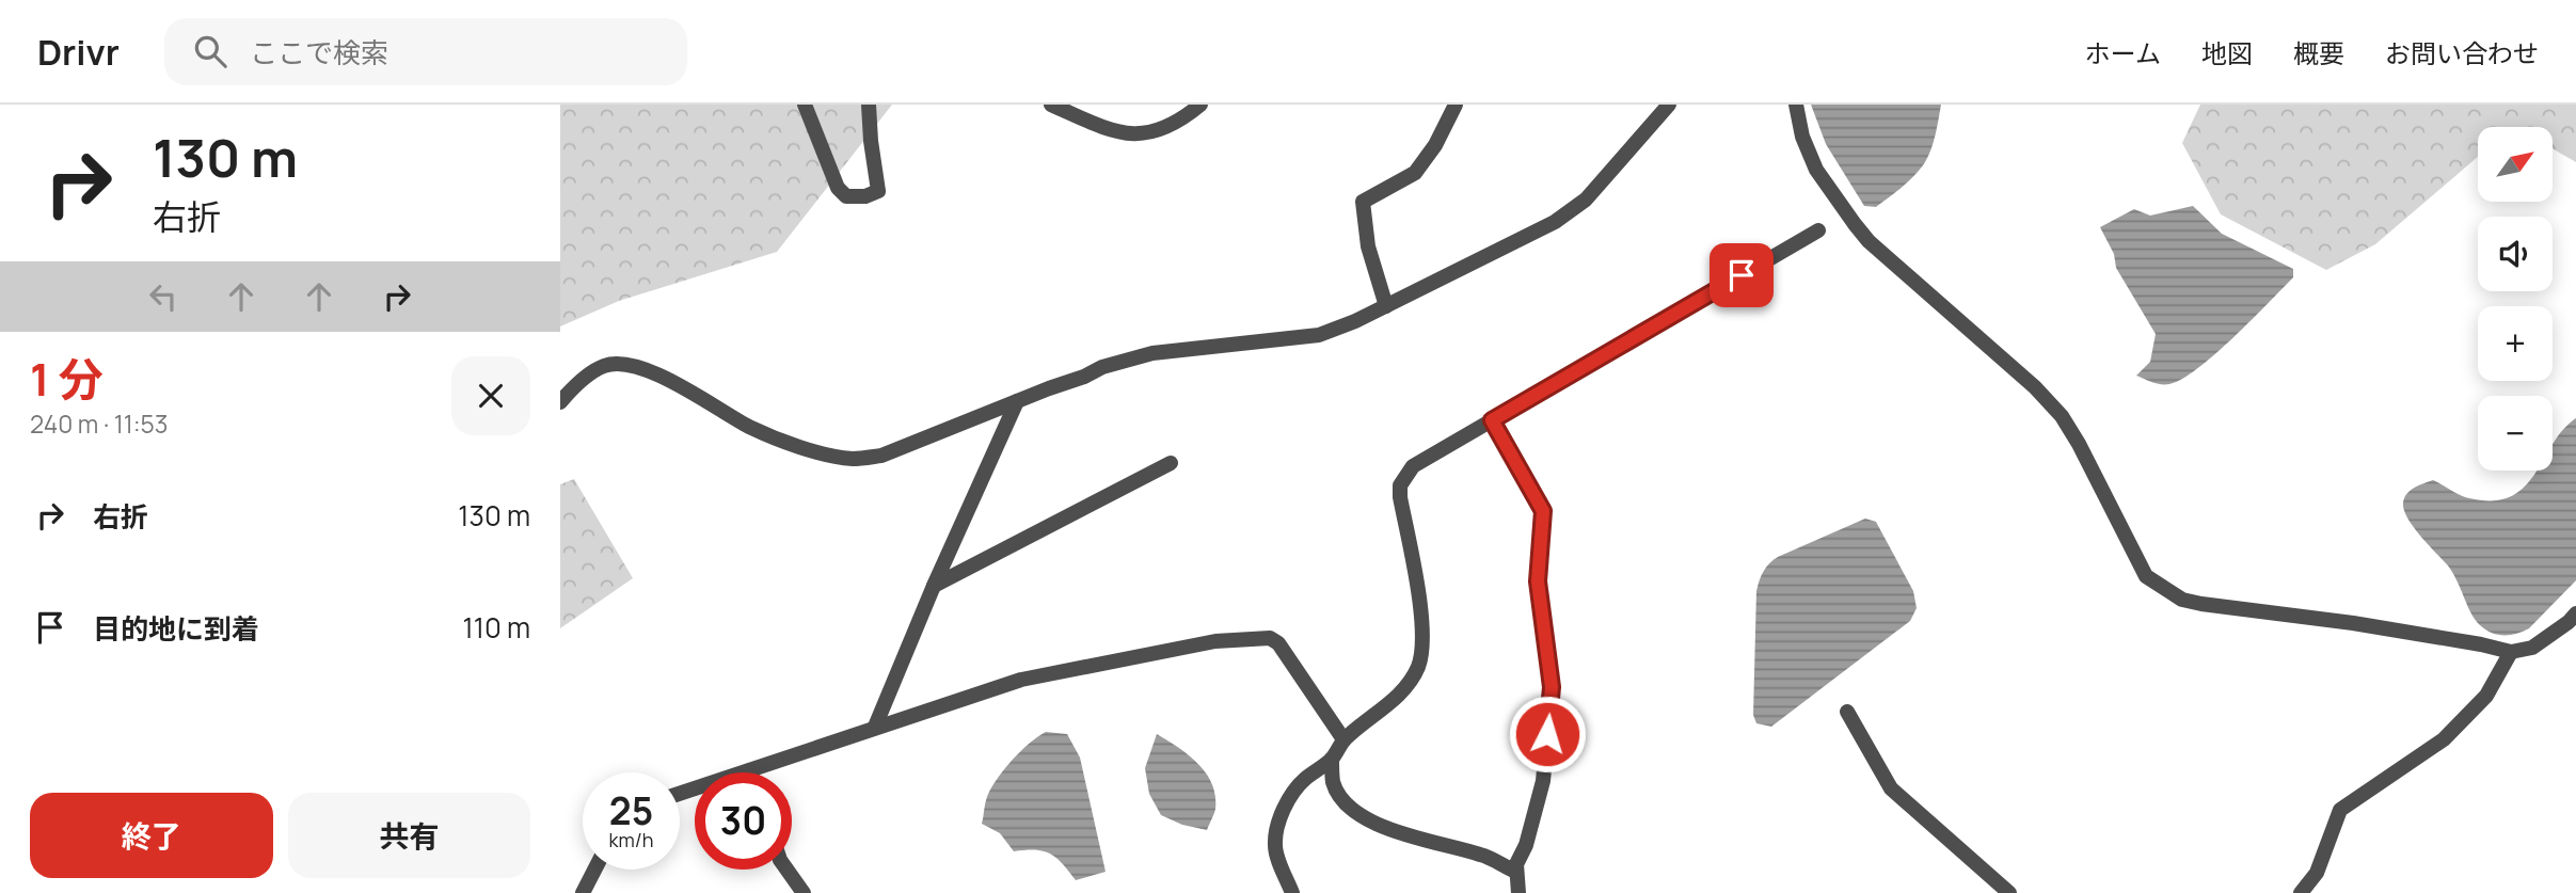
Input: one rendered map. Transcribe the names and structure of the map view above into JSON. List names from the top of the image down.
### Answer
{
  "north": "top right",
  "page": {
    "header": "Drivr",
    "search": "ここで検索",
    "nav": [
      "ホーム",
      "地図",
      "概要",
      "お問い合わせ"
    ],
    "turn": ["130 m", "右折"],
    "map_buttons": ["+", "−"],
    "heading": ["1 分", "240 m · 11:53"],
    "list": [
      {
        "name": "右折",
        "value": "130 m"
      },
      {
        "name": "目的地に到着",
        "value": "110 m"
      }
    ],
    "speed": "25 km/h",
    "limit": "30",
    "buttons": ["終了", "共有"]
  }
}
